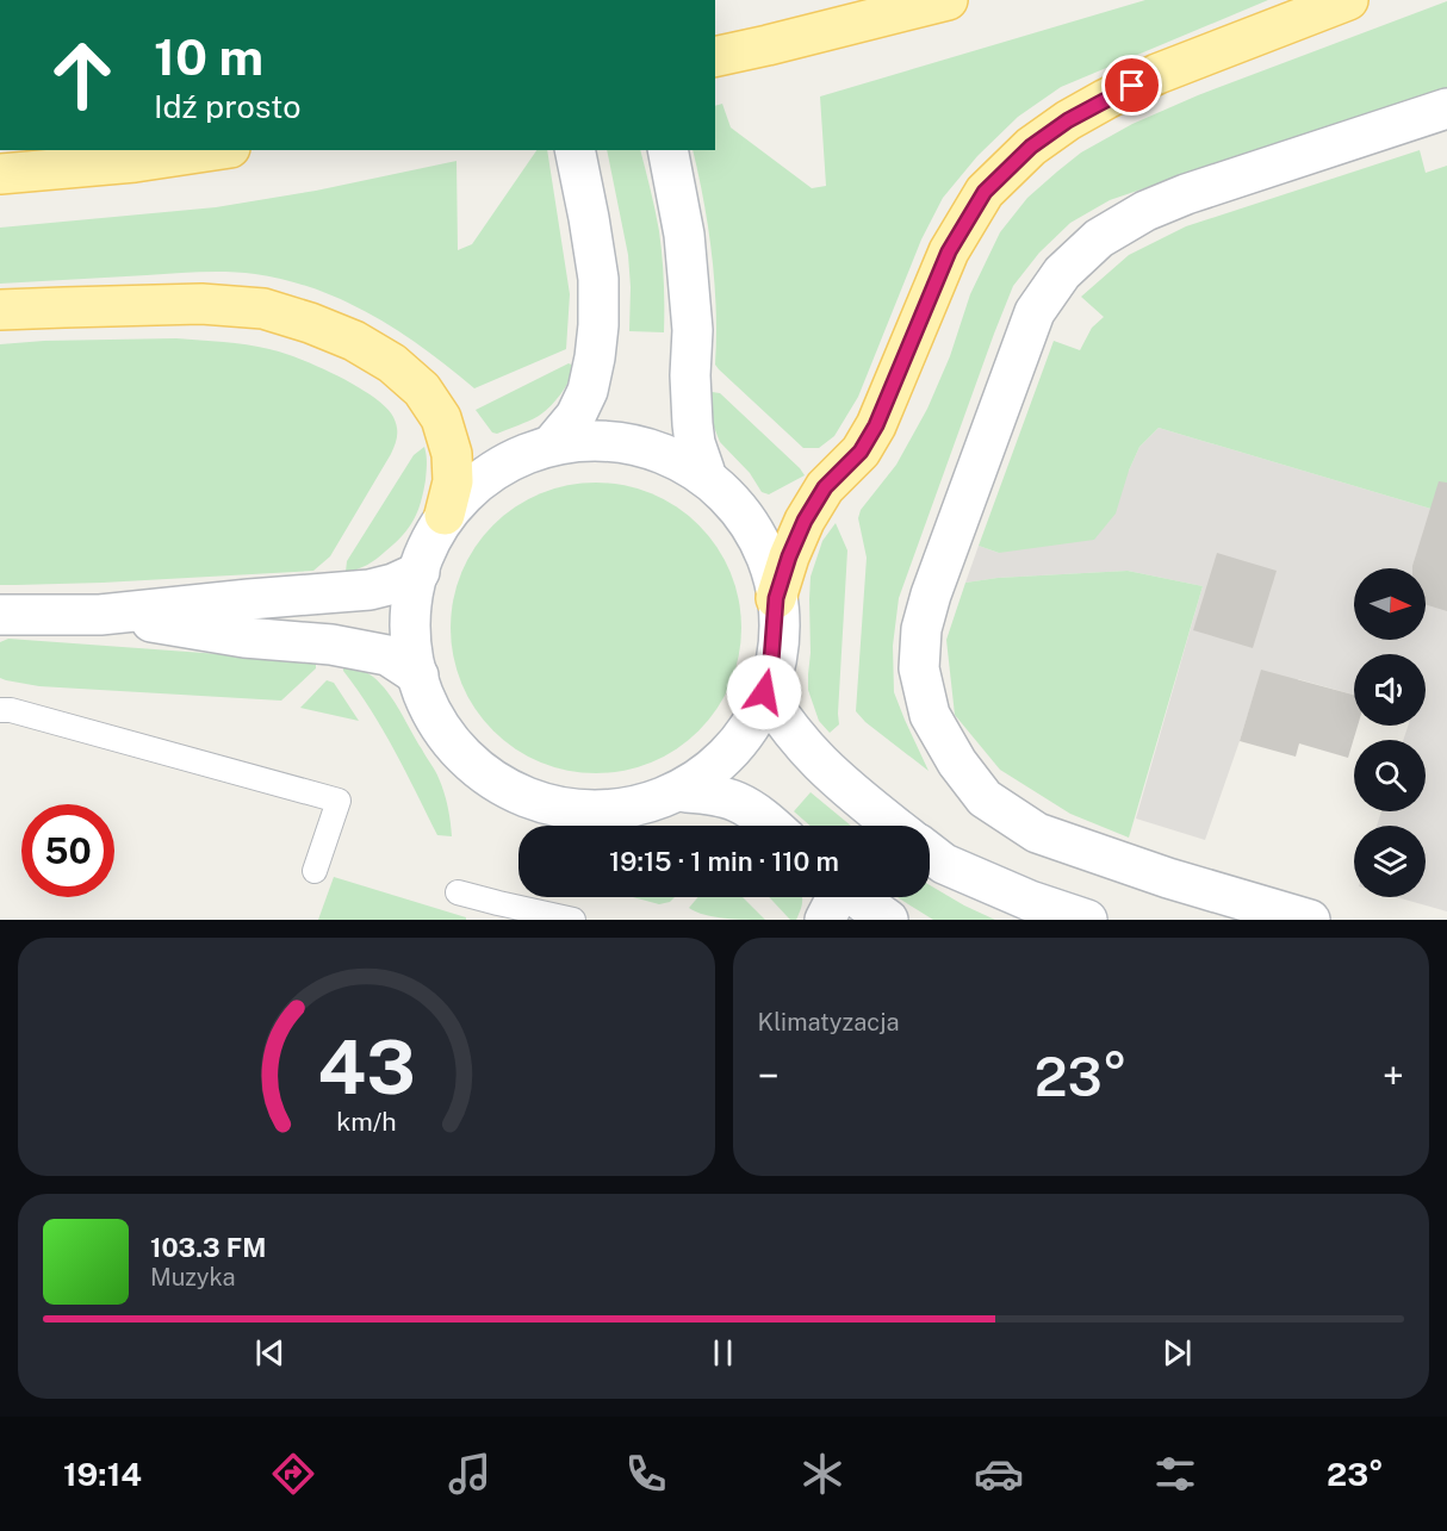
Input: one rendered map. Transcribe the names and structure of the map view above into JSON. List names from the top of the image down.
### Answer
{
  "north": "right",
  "page": {
    "turn": ["10 m", "Idź prosto"],
    "limit": "50",
    "trip": "19:15 · 1 min · 110 m",
    "tile": "Klimatyzacja",
    "heat": ["−", "23°", "+"],
    "song": ["103.3 FM", "Muzyka"],
    "tabs": ["19:14", "23°"],
    "gauge": ["43", "km/h"]
  }
}
